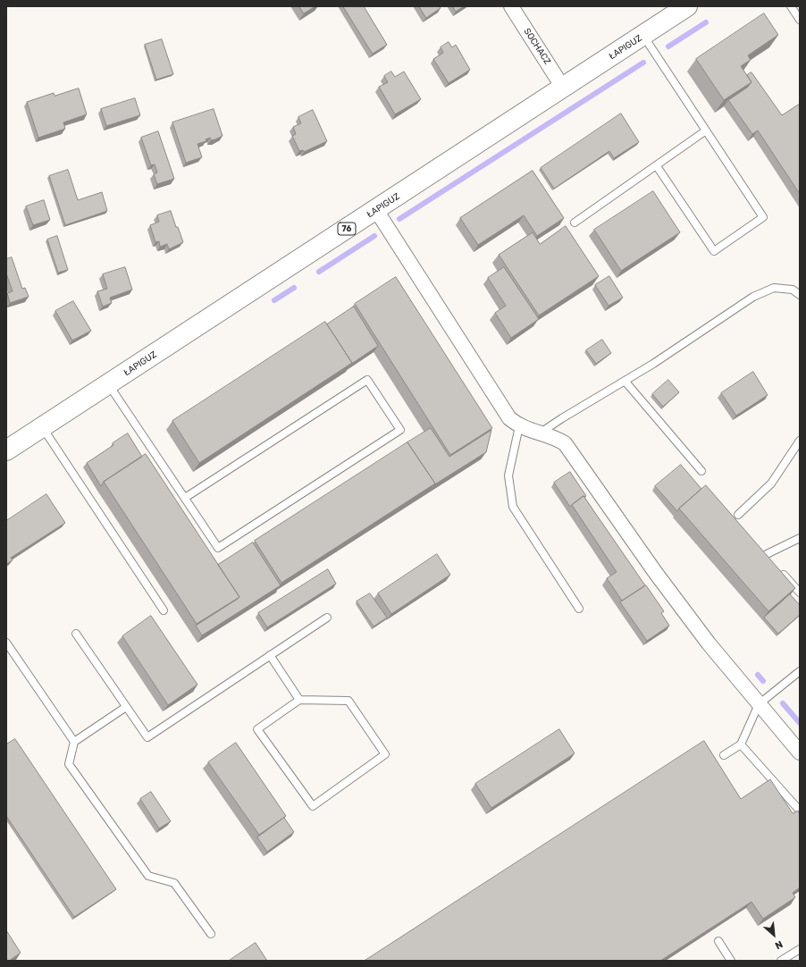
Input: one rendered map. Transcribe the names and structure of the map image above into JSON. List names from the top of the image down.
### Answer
{
  "streets": {
    "main road": ["ŁAPIGUZ", "76"],
    "street": ["SOCHACZ"]
  },
  "crossings": [
    ["SOCHACZ", "ŁAPIGUZ"]
  ],
  "north": "bottom right"
}
